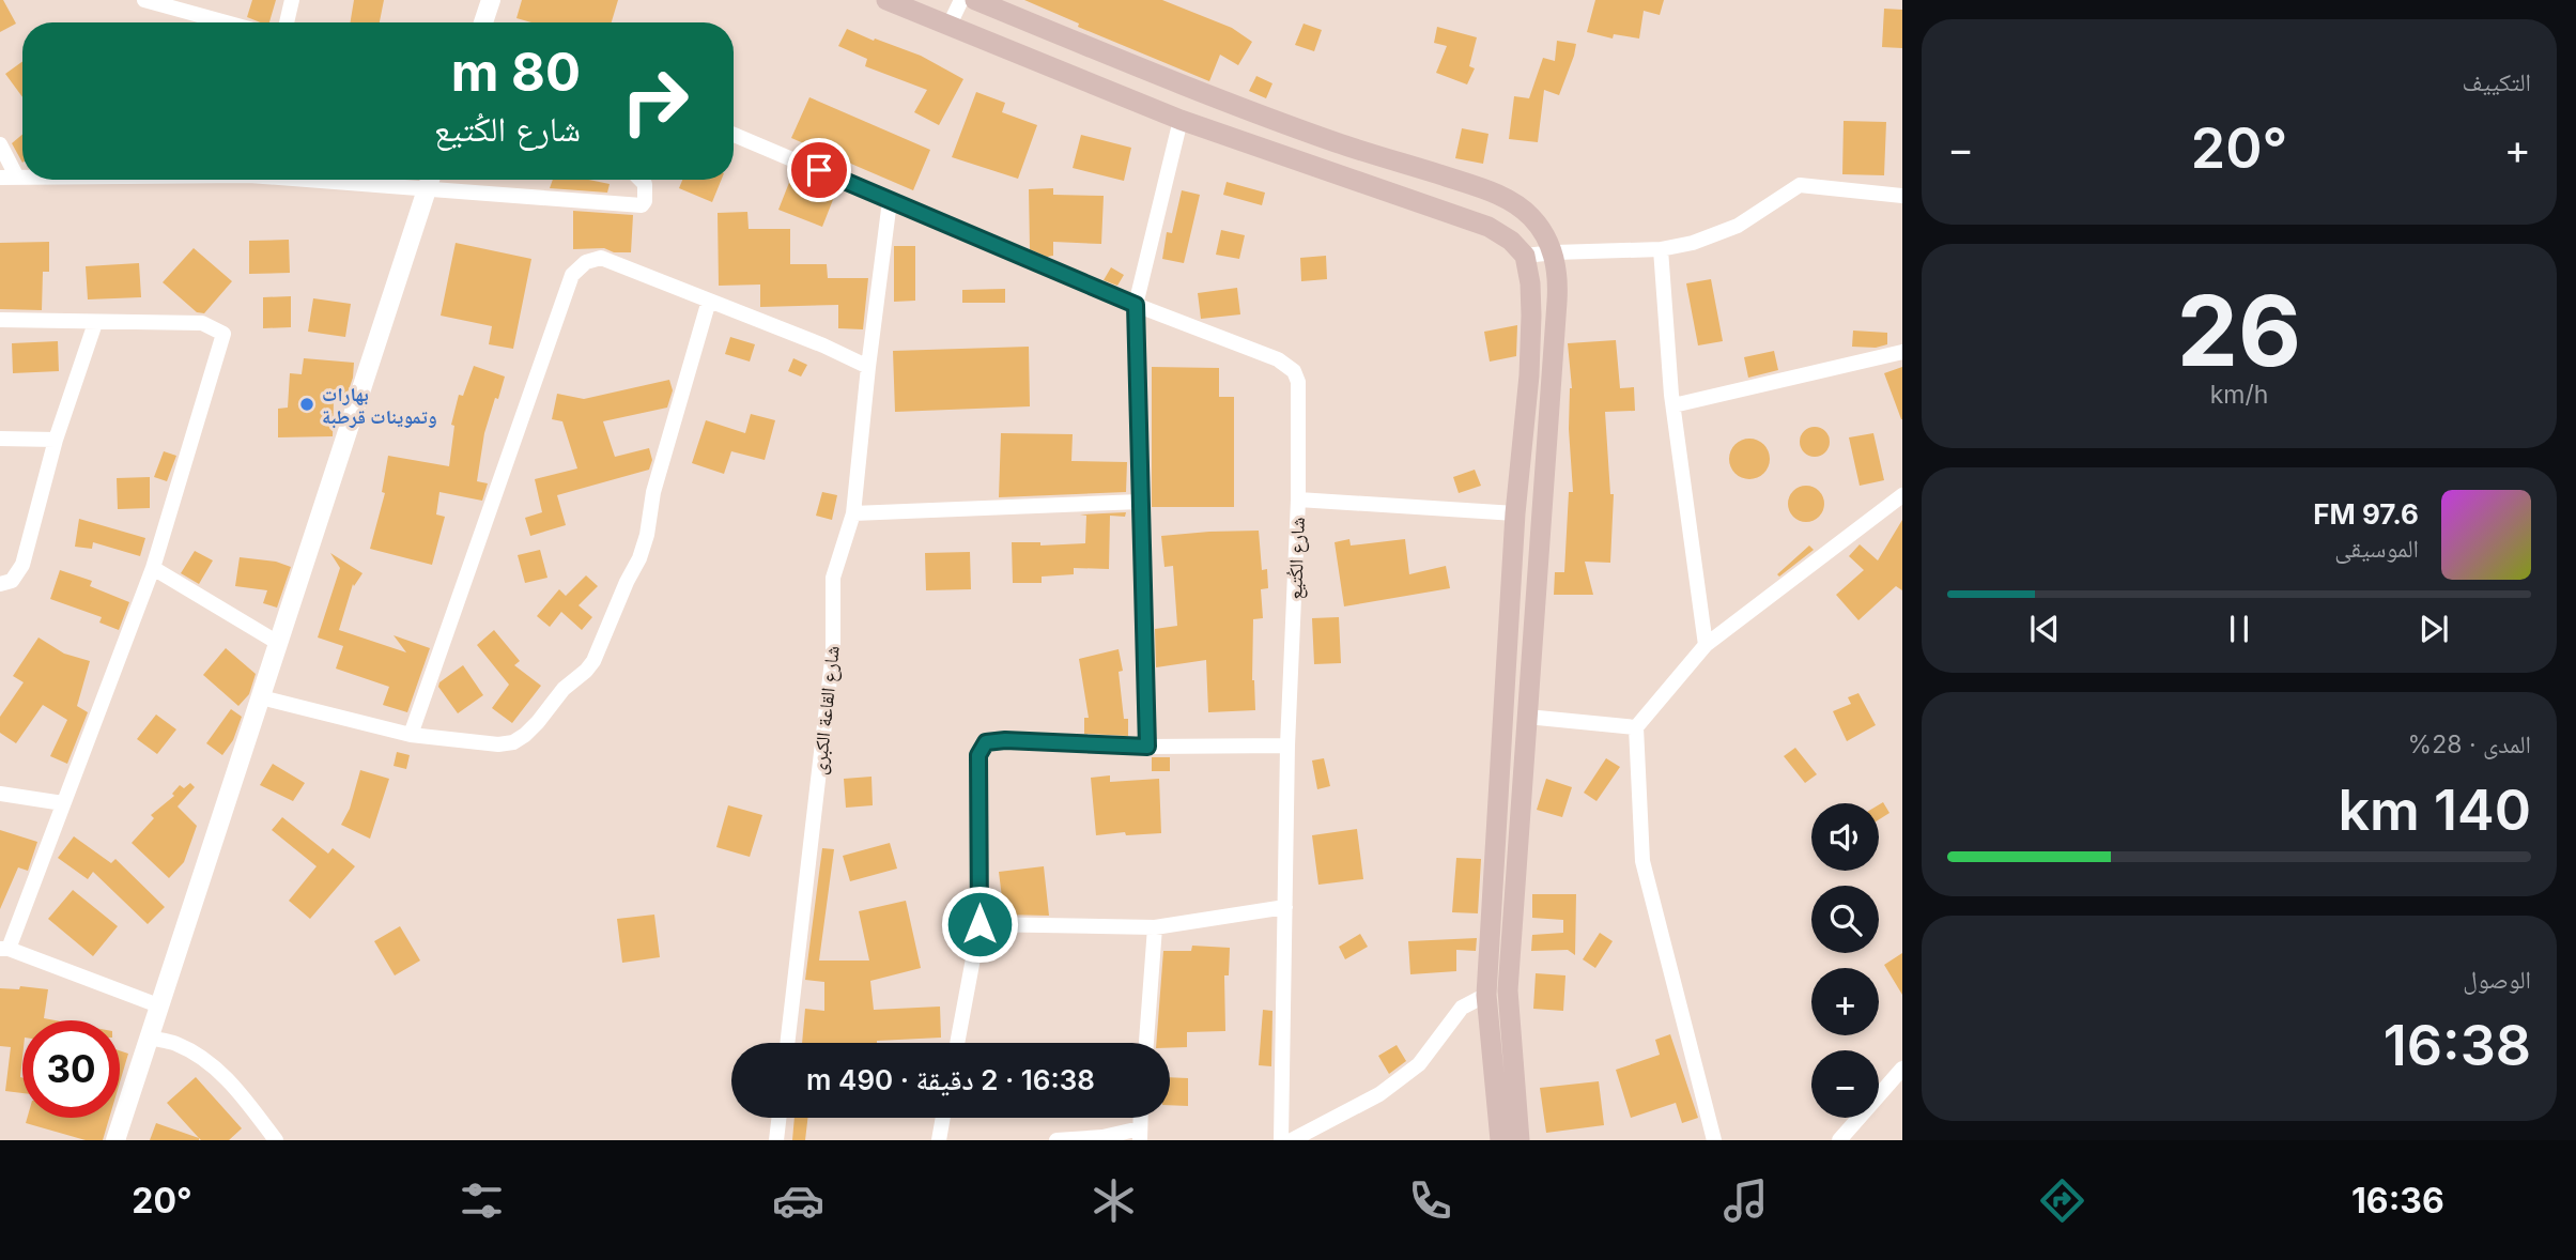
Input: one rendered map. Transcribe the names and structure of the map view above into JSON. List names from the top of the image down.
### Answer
{
  "streets": {
    "street": ["شارع الكُتيع", "شارع القاعة الكبرى"]
  },
  "crossings": [
    ["شارع الكُتيع", "شارع القاعة الكبرى"]
  ],
  "places": ["بهارات وتموينات قرطبة"],
  "page": {
    "tile": [
      "التكييف",
      ["26", "km/h"],
      ["المدى · 28%", "140 km"],
      ["الوصول", "16:38"]
    ],
    "turn": ["80 m", "شارع الكُتيع"],
    "heat": ["−", "20°", "+"],
    "song": ["97.6 FM", "الموسيقى"],
    "map_buttons": ["+", "−"],
    "limit": "30",
    "trip": "16:38 · 2 دقيقة · 490 m",
    "tabs": ["16:36", "20°"]
  }
}
